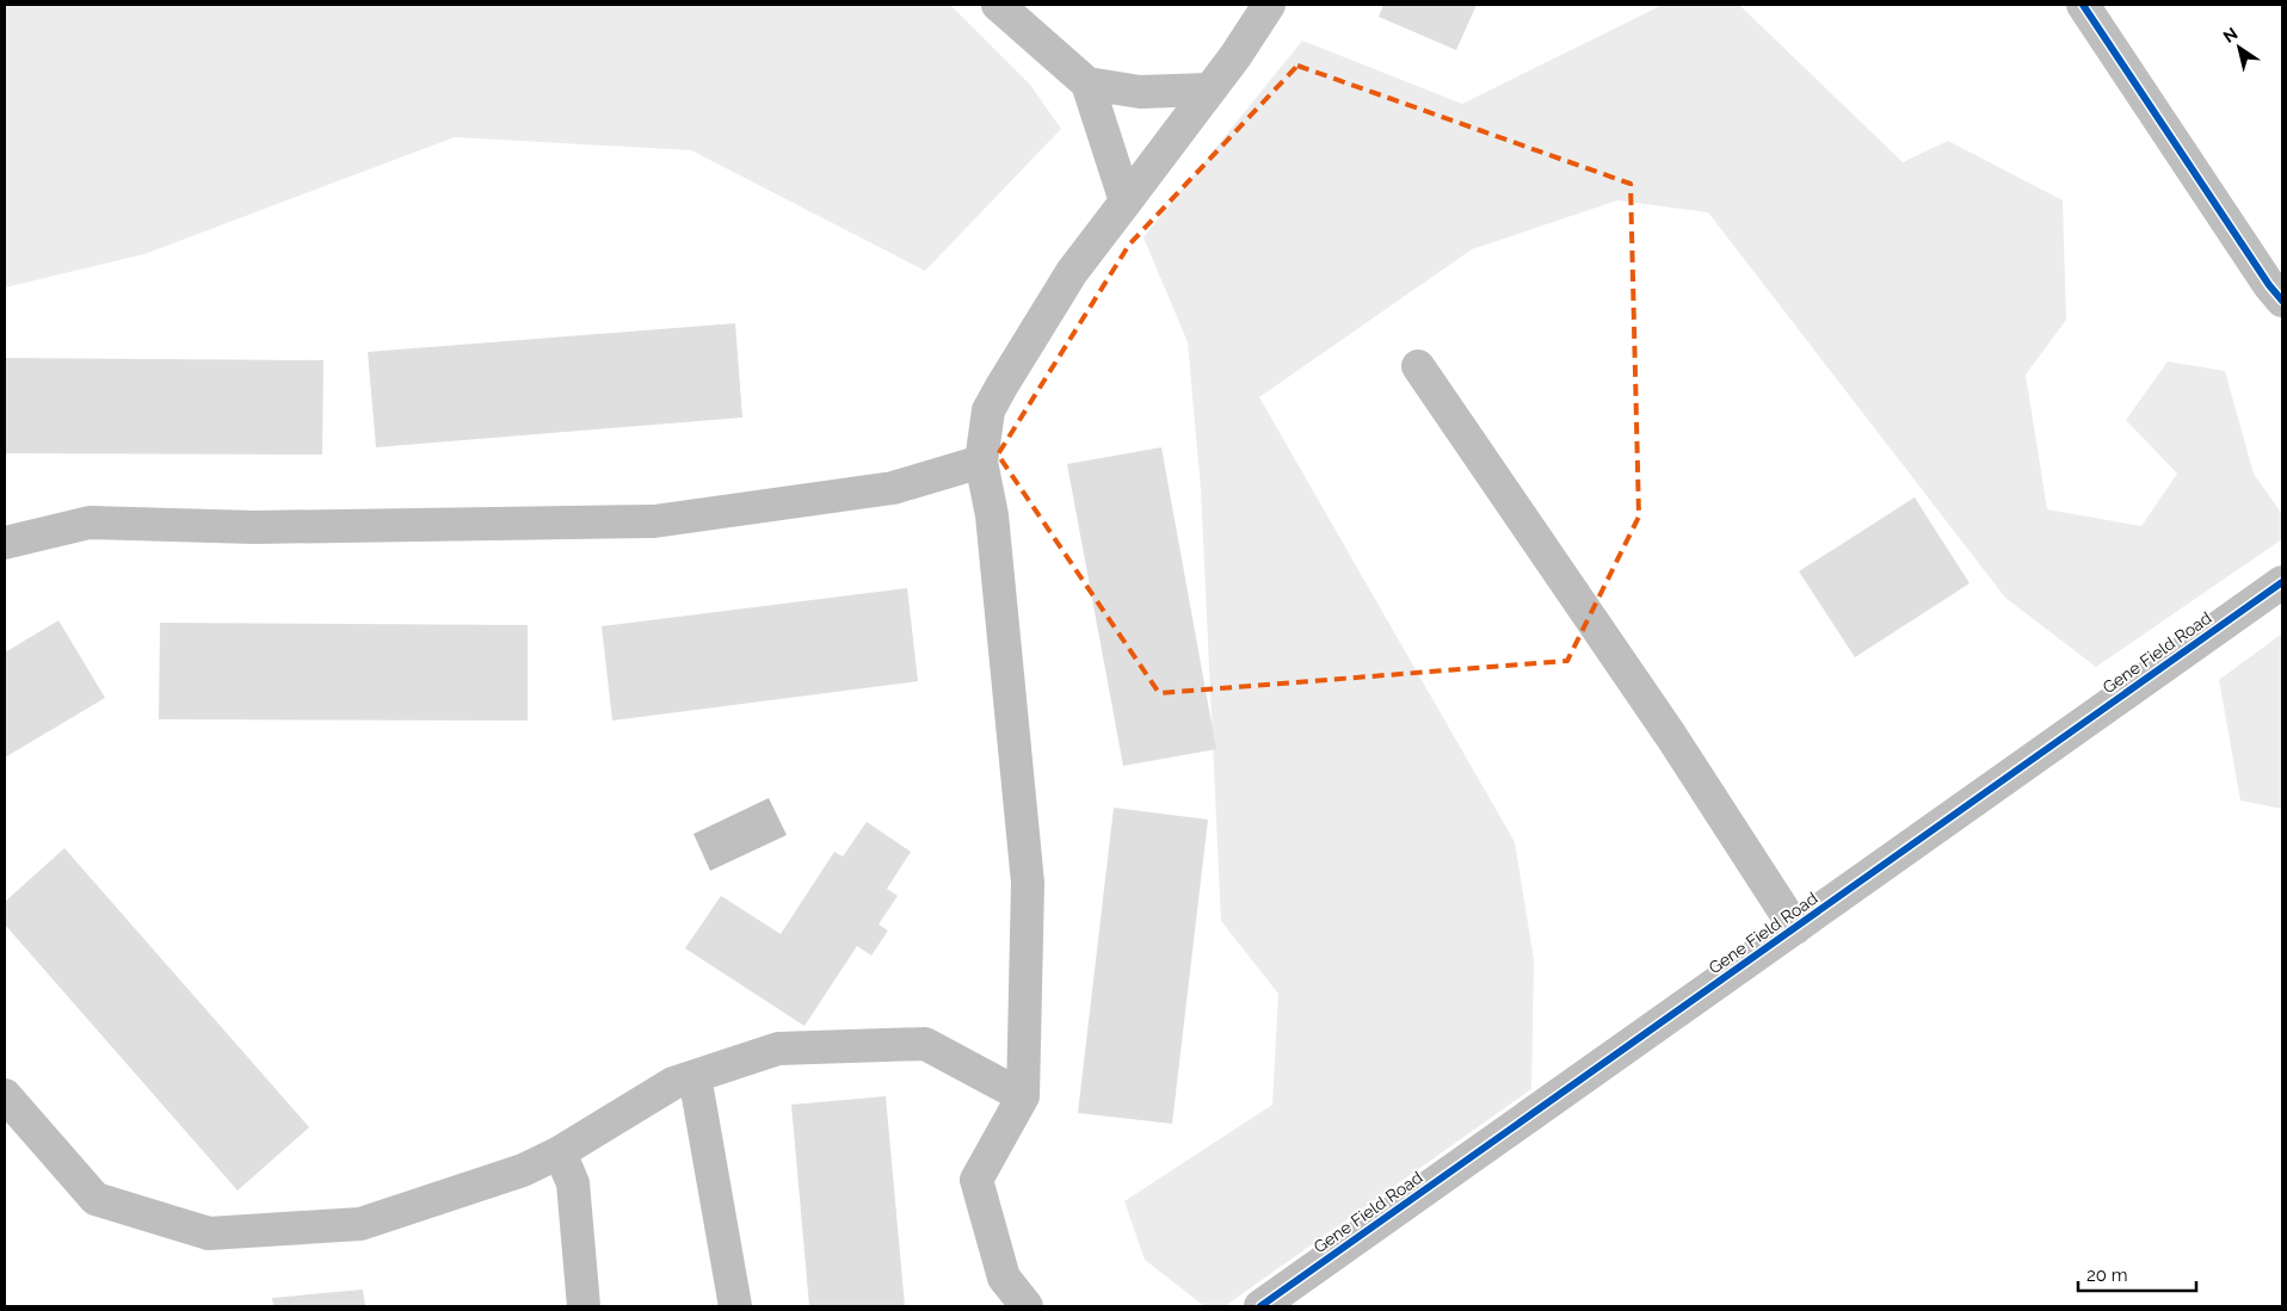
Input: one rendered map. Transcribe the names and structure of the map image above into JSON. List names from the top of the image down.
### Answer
{
  "streets": {
    "street": ["Gene Field Road"]
  },
  "scale_bar": "20 m",
  "north": "top left"
}
